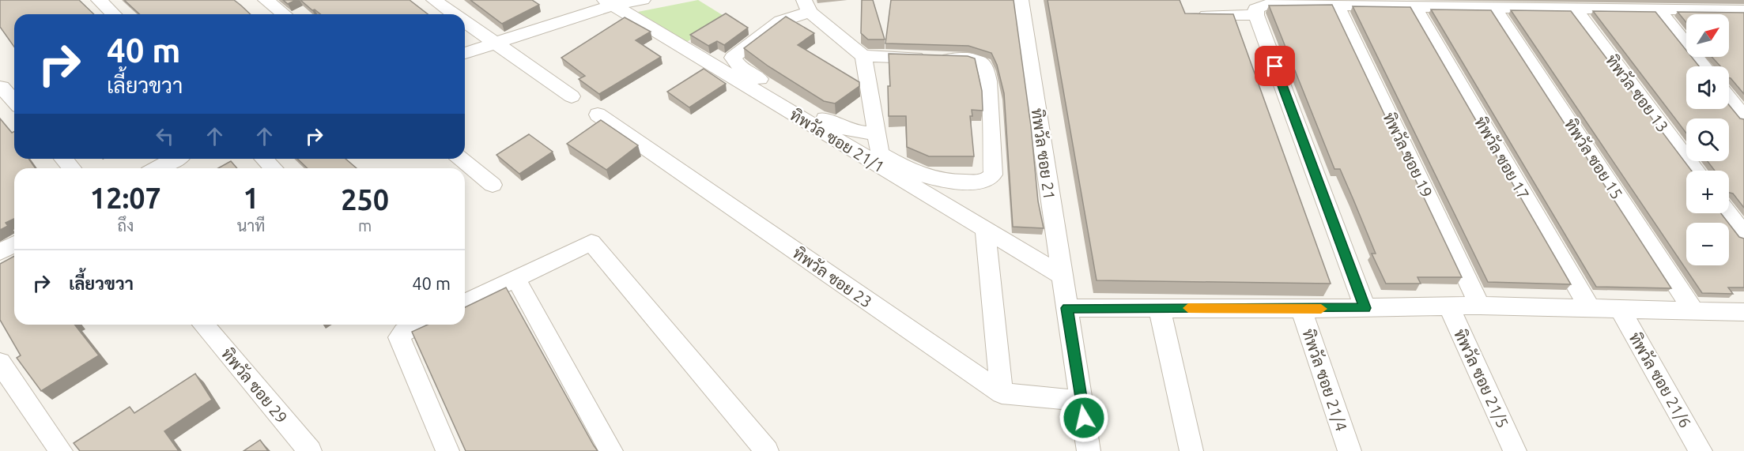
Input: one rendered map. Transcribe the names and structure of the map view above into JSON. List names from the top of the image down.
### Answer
{
  "streets": {
    "street": [
      "ทิพวัล ซอย 13",
      "ทิพวัล ซอย 21/1",
      "ทิพวัล ซอย 21",
      "ทิพวัล ซอย 19",
      "ทิพวัล ซอย 17",
      "ทิพวัล ซอย 15",
      "ทิพวัล ซอย 23",
      "ทิพวัล ซอย 21/5",
      "ทิพวัล ซอย 21/4",
      "ทิพวัล ซอย 21/6",
      "ทิพวัล ซอย 29"
    ]
  },
  "crossings": [
    ["ทิพวัล ซอย 21/1", "ทิพวัล ซอย 21"],
    ["ทิพวัล ซอย 21", "ทิพวัล ซอย 23"]
  ],
  "north": "top right",
  "page": {
    "map_buttons": ["+", "−"],
    "turn": ["40 m", "เลี้ยวขวา"],
    "eta": [
      "12:07",
      "ถึง",
      "1",
      "นาที",
      "250",
      "m"
    ],
    "list": [
      {
        "name": "เลี้ยวขวา",
        "value": "40 m"
      }
    ]
  }
}
